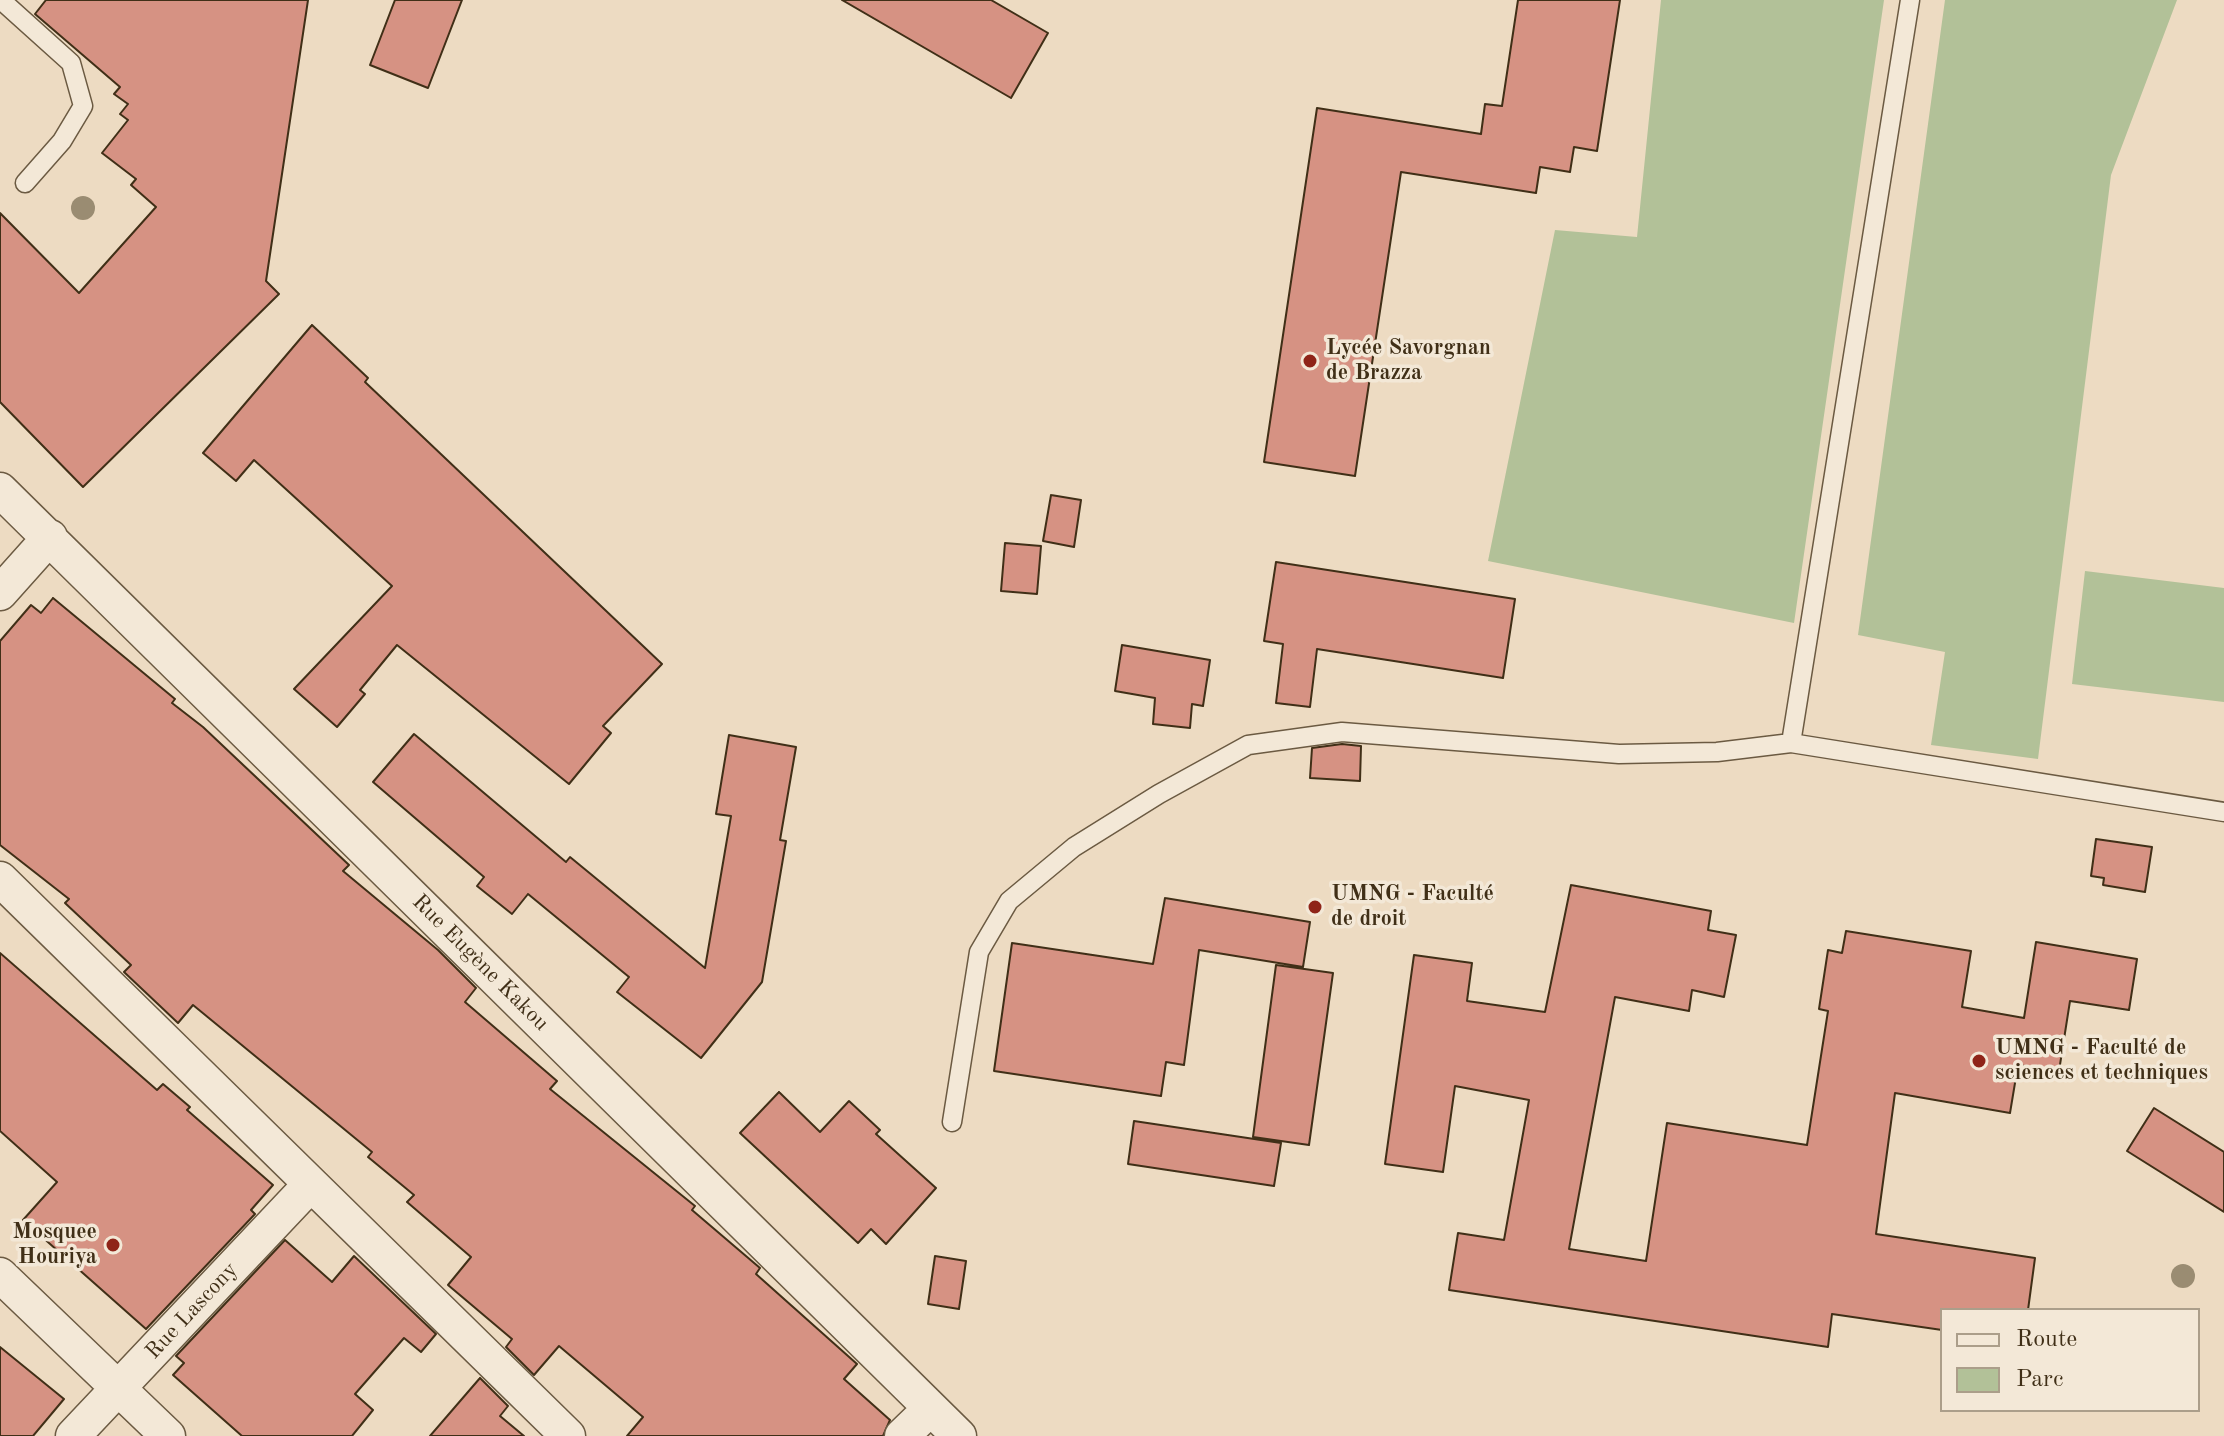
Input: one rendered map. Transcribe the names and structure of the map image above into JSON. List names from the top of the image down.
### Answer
{
  "streets": {
    "street": ["Rue Eugène Kakou", "Rue Lascony"]
  },
  "places": [
    "Lycée Savorgnan de Brazza",
    "UMNG - Faculté de droit",
    "UMNG - Faculté de sciences et techniques",
    "Mosquee Houriya"
  ],
  "legend": ["Route", "Parc"]
}
